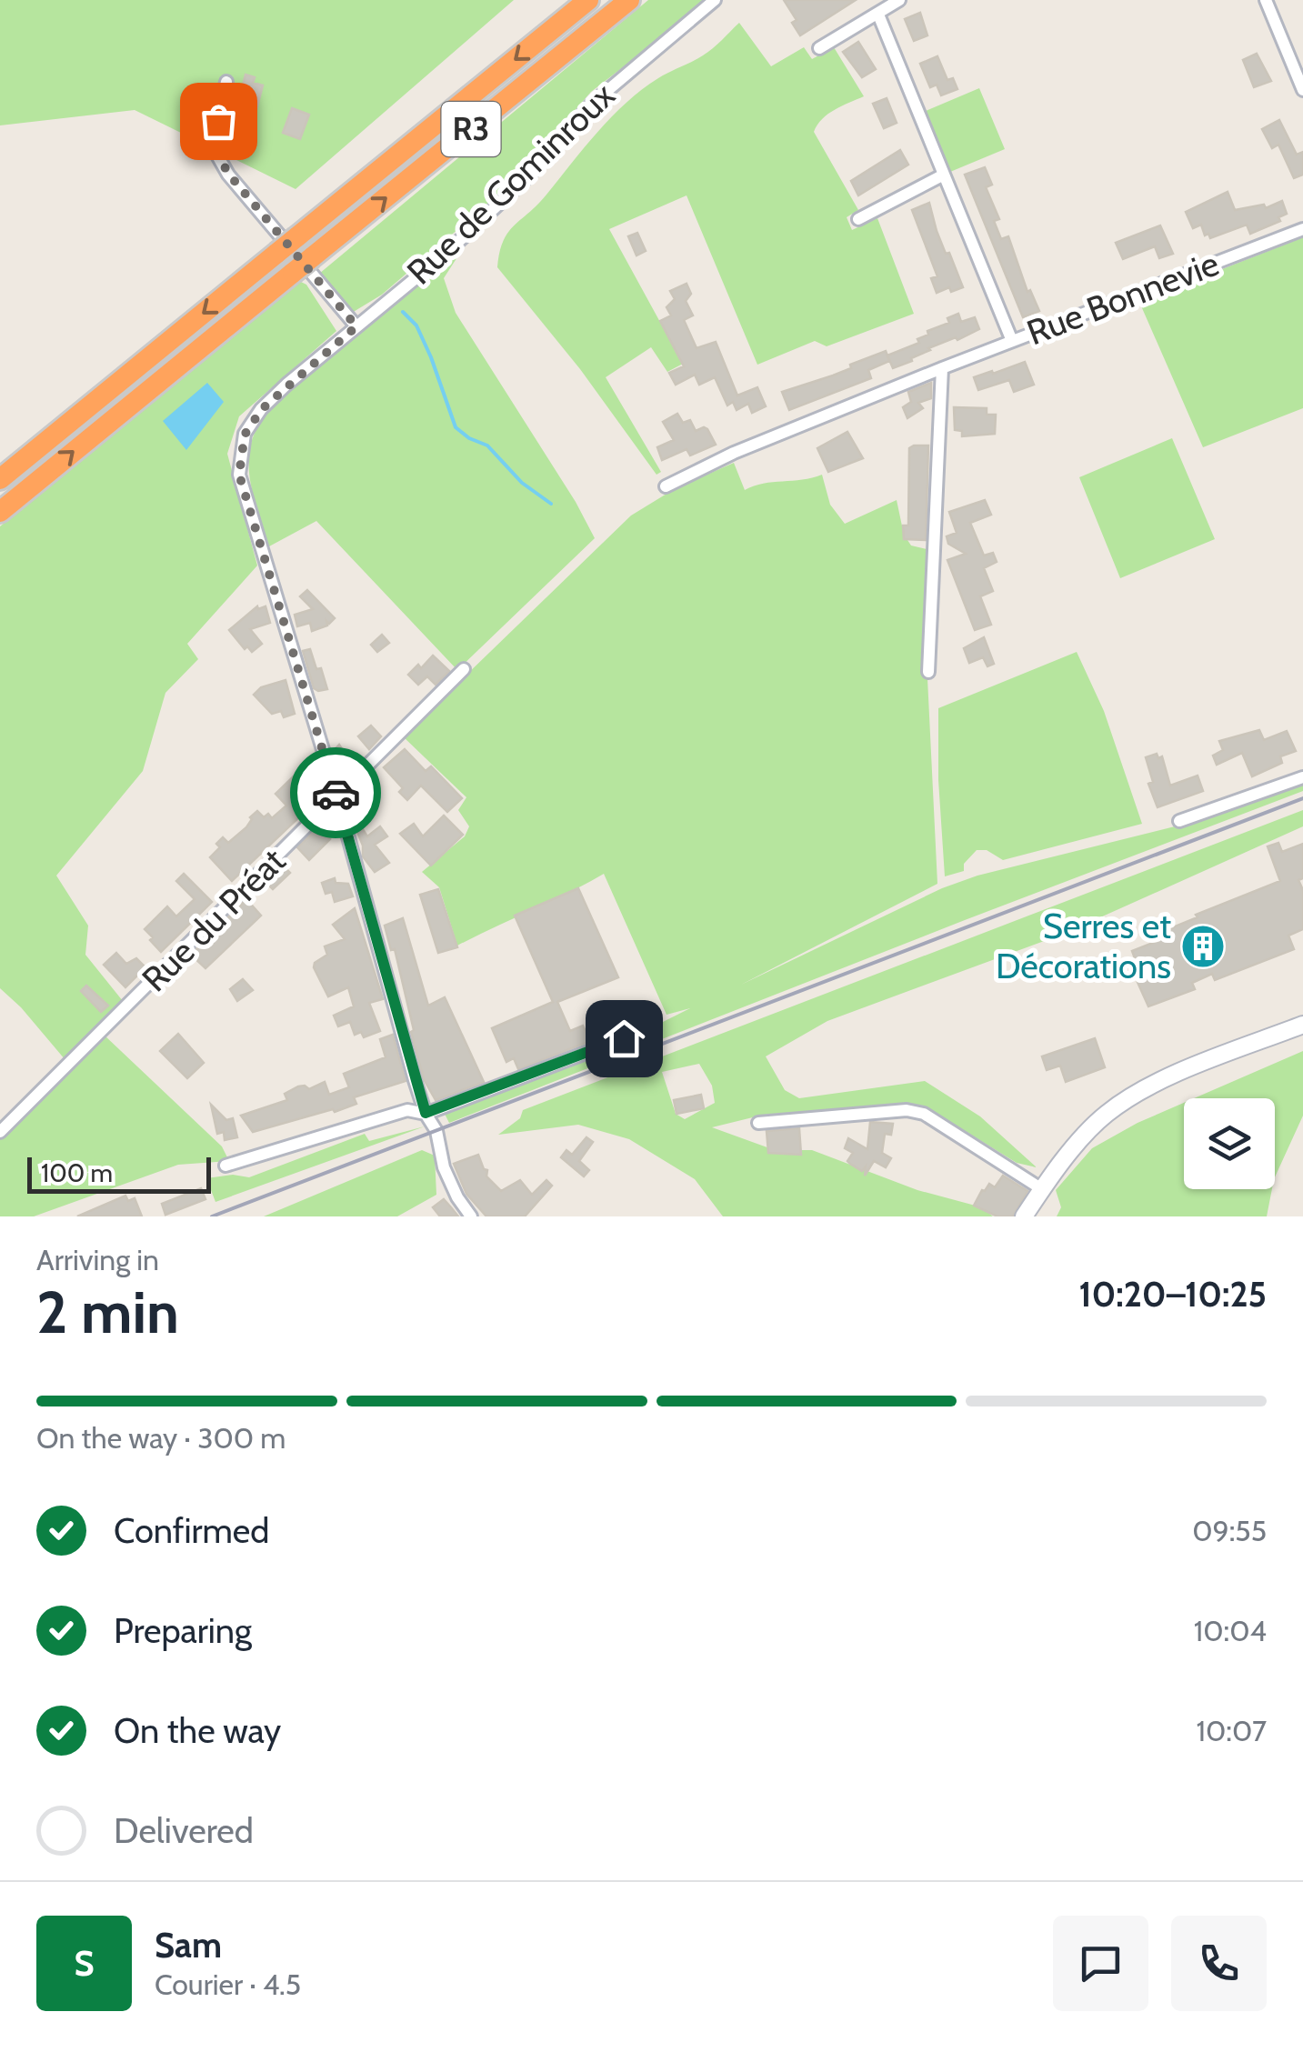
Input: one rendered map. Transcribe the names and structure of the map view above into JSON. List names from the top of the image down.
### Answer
{
  "streets": {
    "highway": ["R3"],
    "street": ["Rue de Gominroux", "Rue Bonnevie", "Rue du Préat"]
  },
  "crossings": [
    ["Rue de Gominroux", "Rue du Préat"]
  ],
  "places": {
    "building": ["Serres et Décorations"]
  },
  "scale_bar": "100 m",
  "page": {
    "scale": "100 m",
    "heading": ["2 min", "Arriving in", "10:20–10:25"],
    "panel": ["Sam", "Courier · 4.5"],
    "bar": "On the way · 300 m",
    "list": [
      ["Confirmed", "09:55"],
      ["Preparing", "10:04"],
      ["On the way", "10:07"],
      "Delivered"
    ],
    "round": "S"
  }
}
